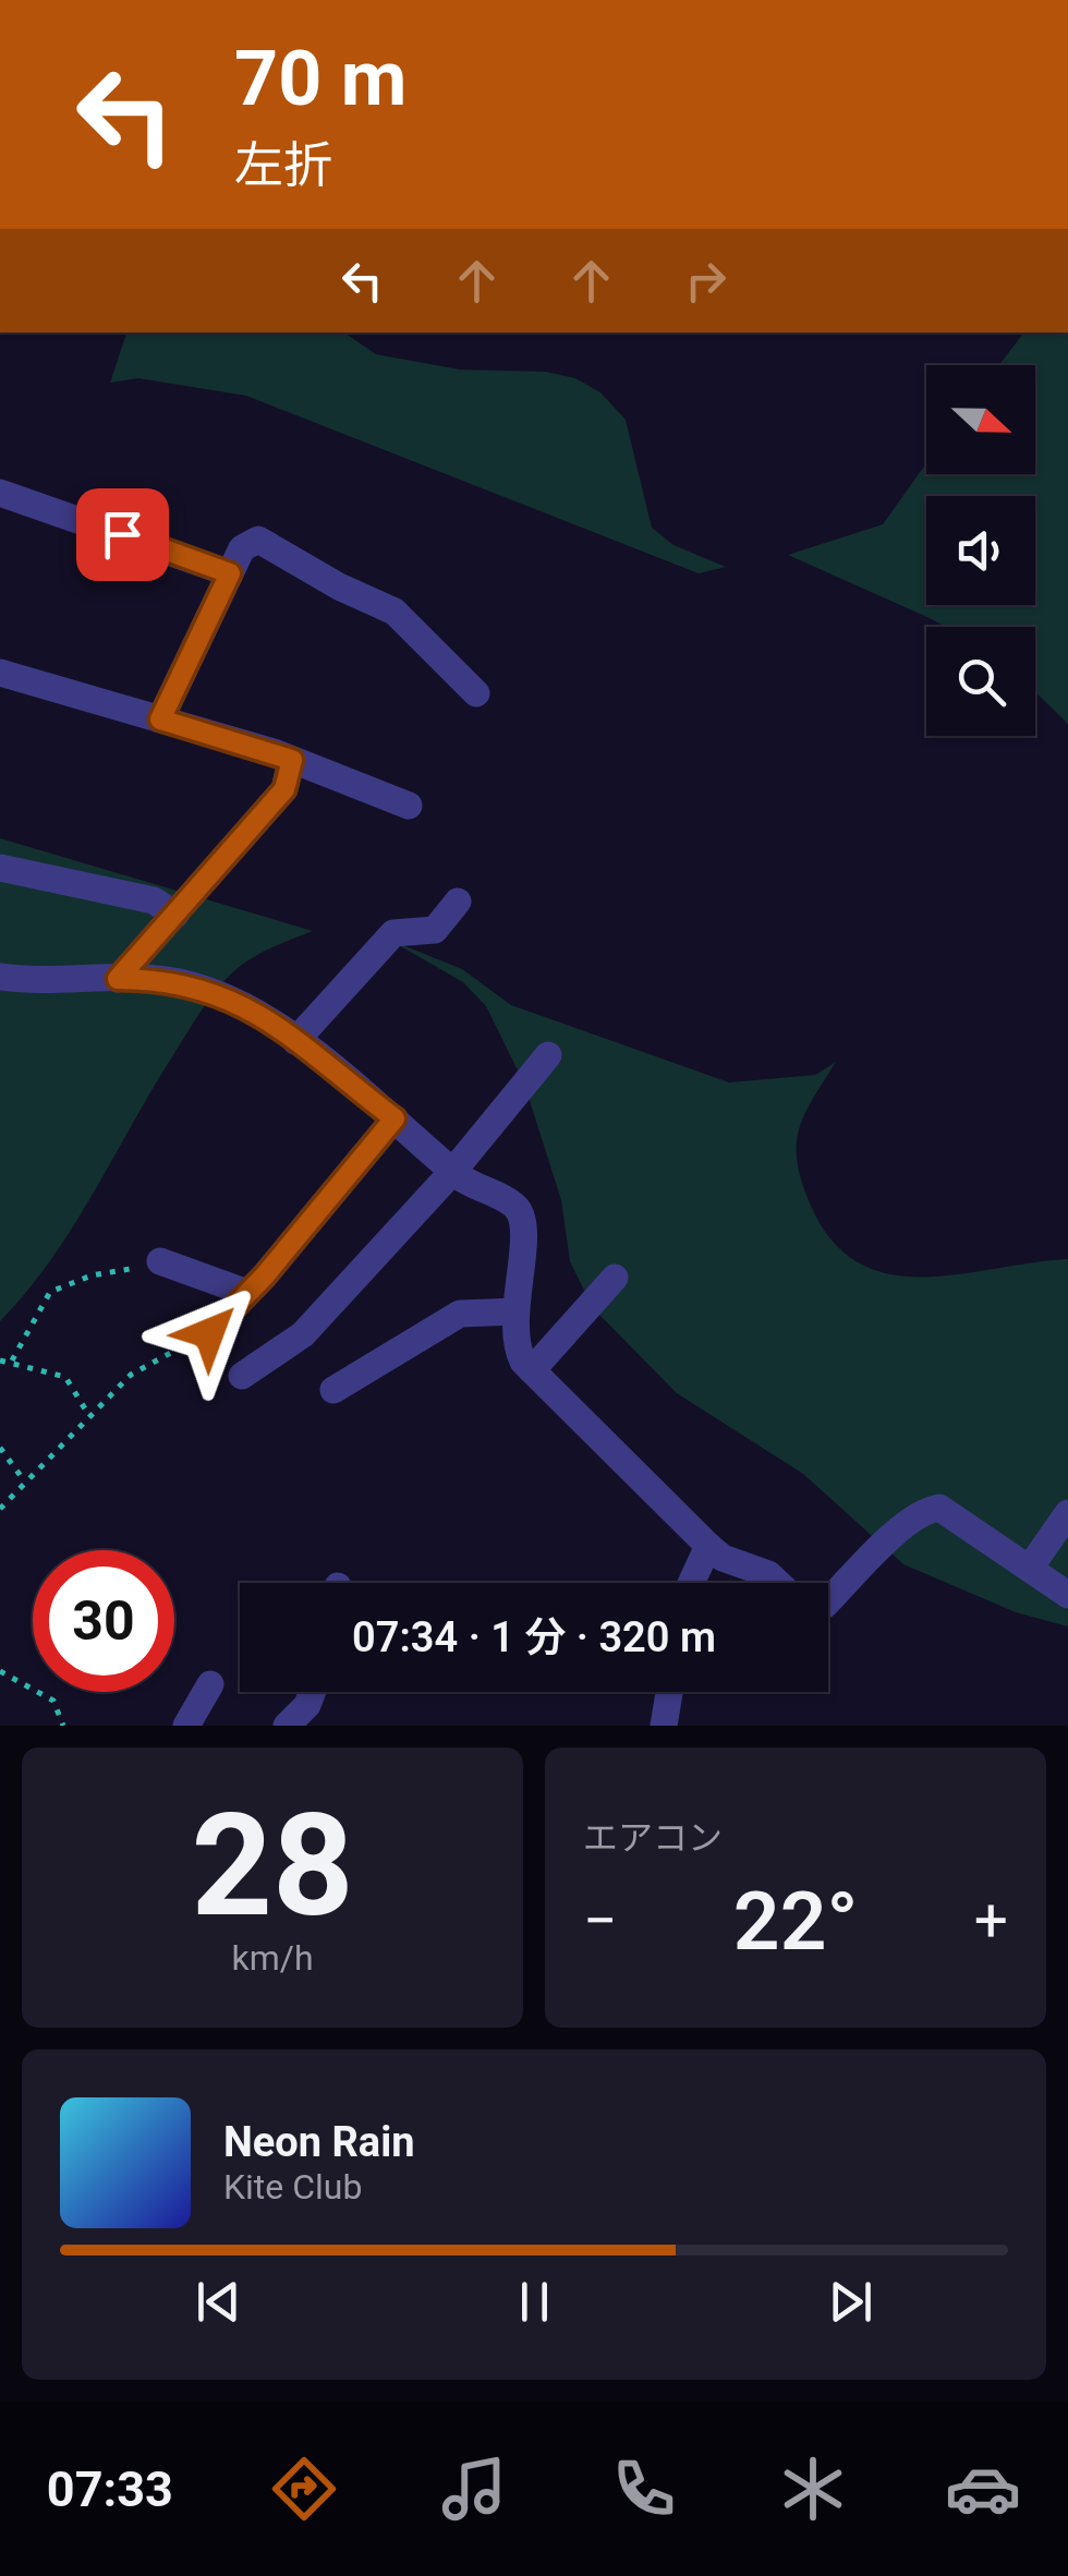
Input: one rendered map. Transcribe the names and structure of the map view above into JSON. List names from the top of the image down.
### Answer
{
  "north": "right",
  "page": {
    "turn": ["70 m", "左折"],
    "limit": "30",
    "trip": "07:34 · 1 分 · 320 m",
    "tile": [
      ["28", "km/h"],
      "エアコン"
    ],
    "heat": ["−", "22°", "+"],
    "song": ["Neon Rain", "Kite Club"],
    "tabs": "07:33"
  }
}
